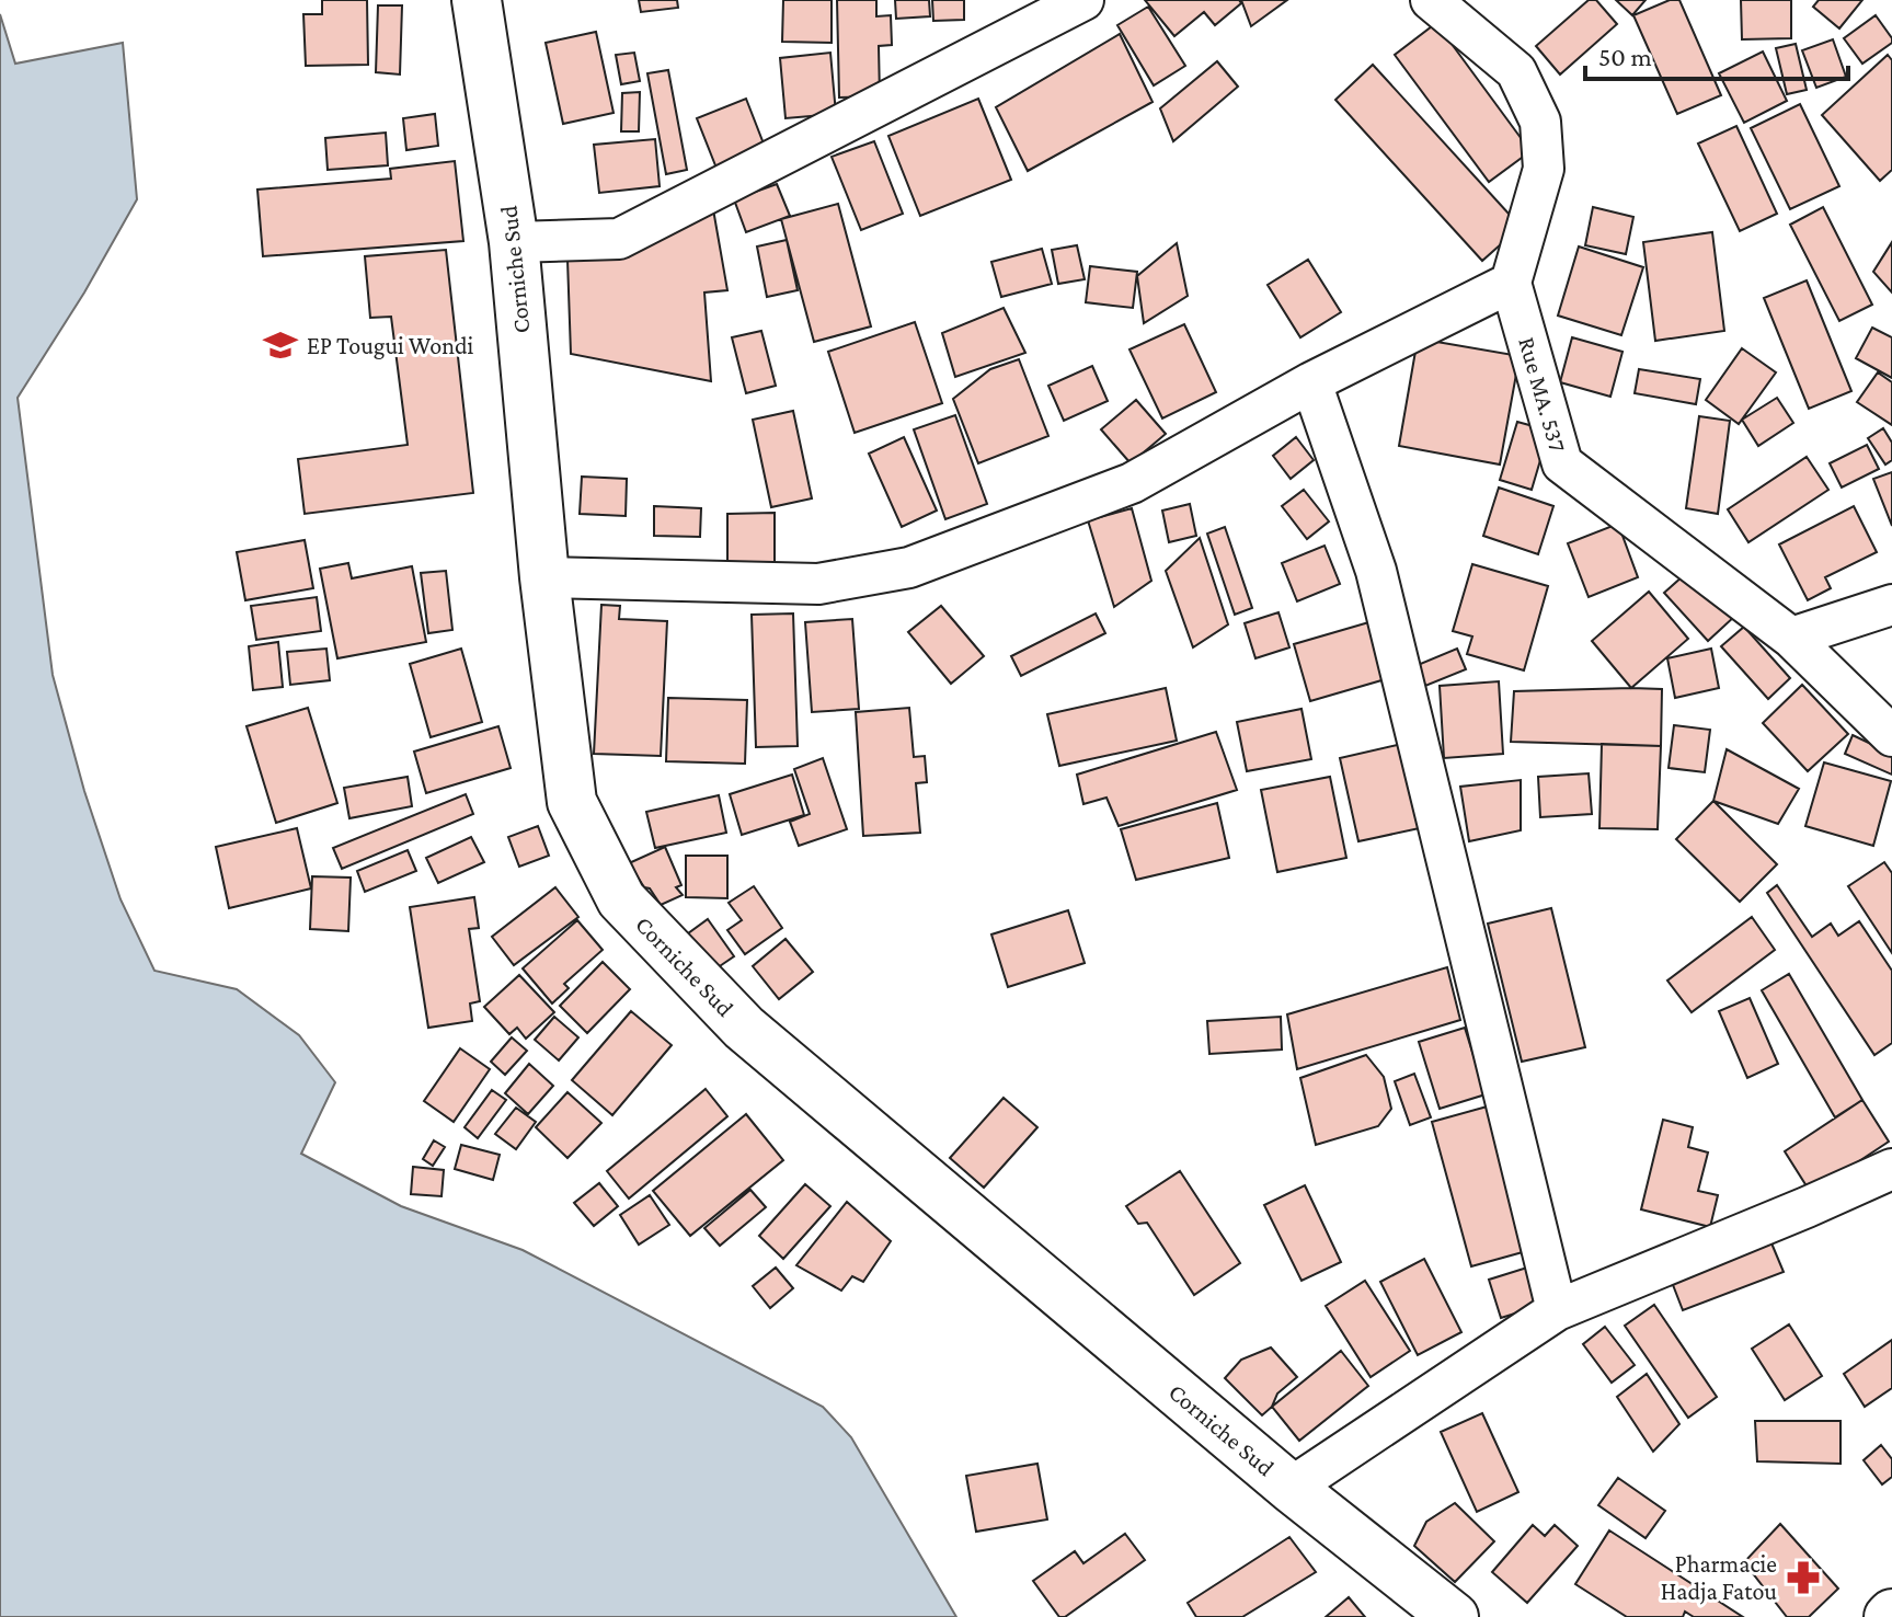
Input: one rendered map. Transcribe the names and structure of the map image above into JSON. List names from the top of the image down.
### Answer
{
  "streets": {
    "main road": ["Corniche Sud"],
    "street": ["Rue MA. 537"]
  },
  "places": {
    "school or university": ["EP Tougui Wondi"],
    "pharmacy": ["Pharmacie Hadja Fatou"]
  },
  "scale_bar": "50 m"
}
